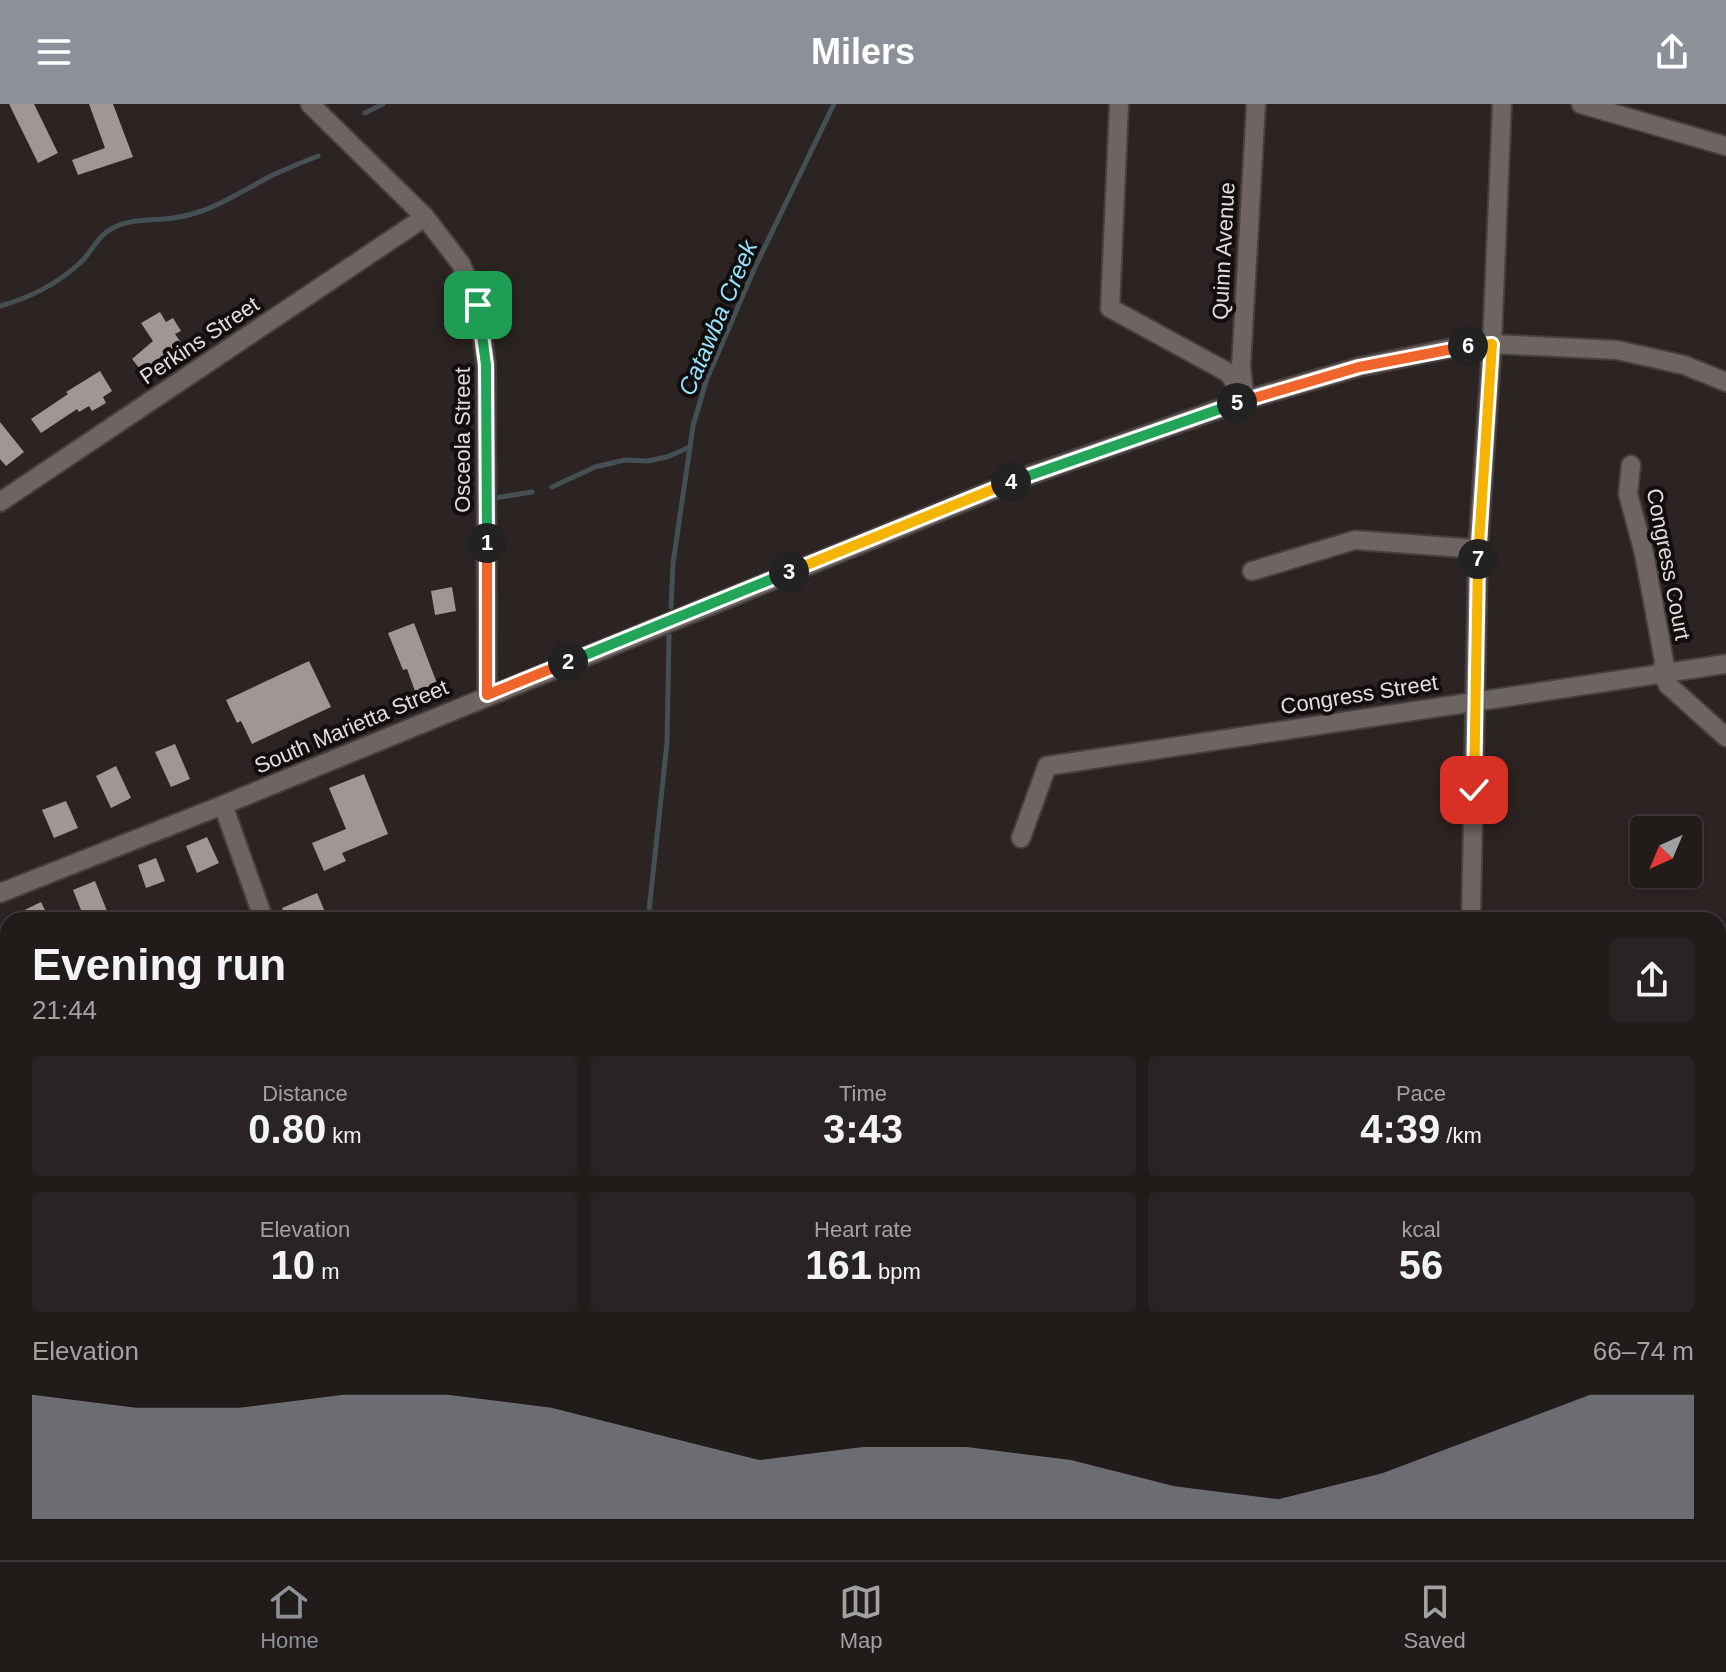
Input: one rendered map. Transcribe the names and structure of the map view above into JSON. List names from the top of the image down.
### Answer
{
  "streets": {
    "street": [
      "Quinn Avenue",
      "Perkins Street",
      "Osceola Street",
      "Congress Court",
      "Congress Street",
      "South Marietta Street"
    ]
  },
  "crossings": [
    ["Quinn Avenue", "South Marietta Street"],
    ["Perkins Street", "Osceola Street"],
    ["Osceola Street", "South Marietta Street"],
    ["Congress Court", "Congress Street"]
  ],
  "water": ["Catawba Creek"],
  "north": "bottom left",
  "page": {
    "header": "Milers",
    "pins": [
      "6",
      "5",
      "4",
      "1",
      "7",
      "3",
      "2"
    ],
    "heading": ["Evening run", "21:44"],
    "stats": [
      ["Distance", "0.80 km"],
      ["Time", "3:43"],
      ["Pace", "4:39 /km"],
      ["Elevation", "10 m"],
      ["Heart rate", "161 bpm"],
      ["kcal", "56"]
    ],
    "chart": ["Elevation", "66–74 m"],
    "tabs": ["Home", "Map", "Saved"]
  }
}
